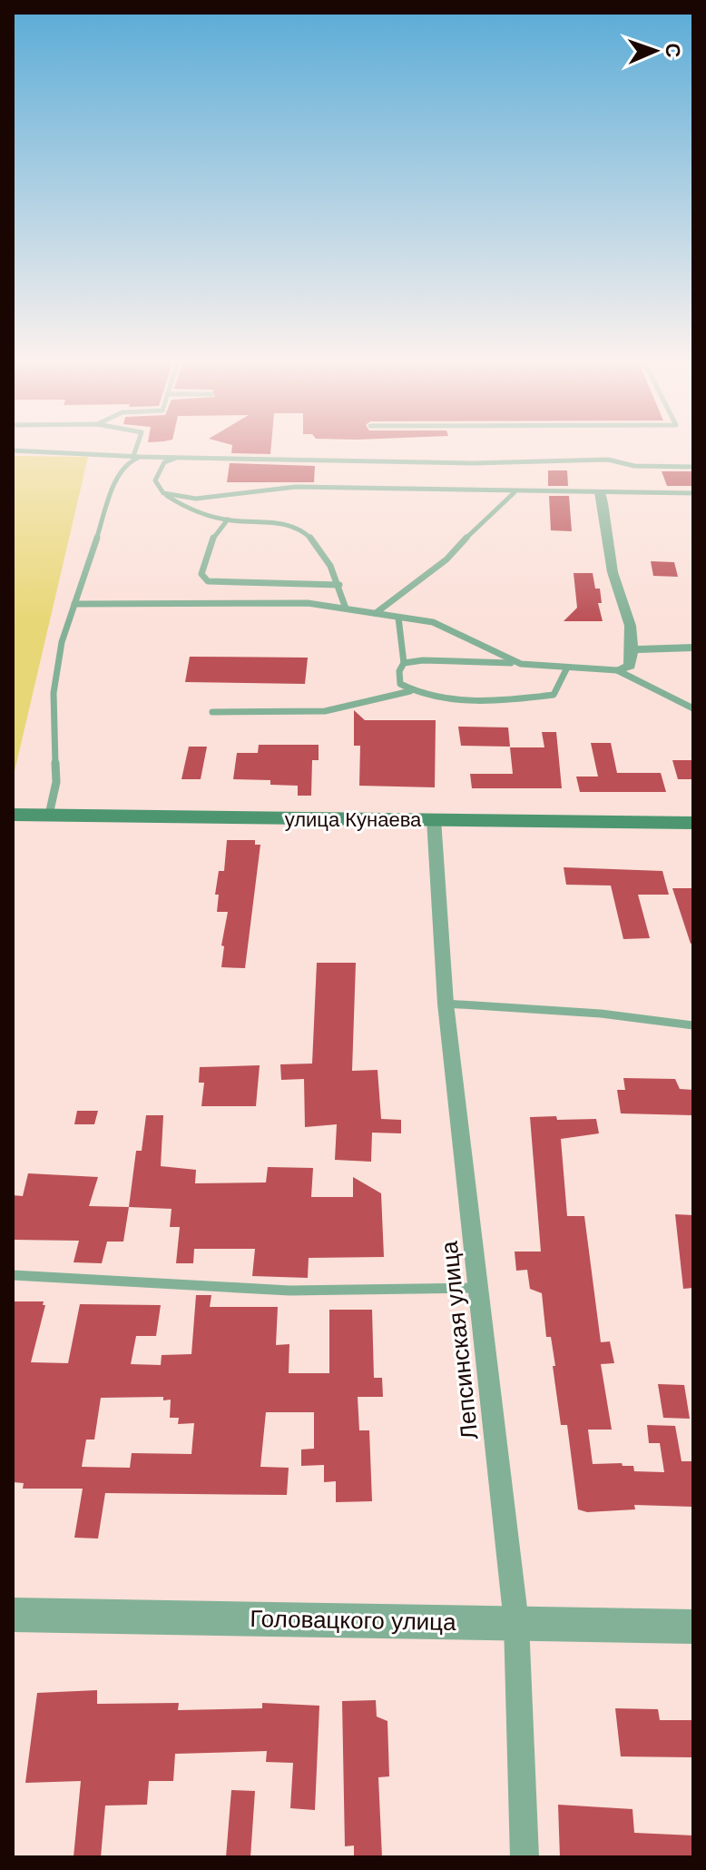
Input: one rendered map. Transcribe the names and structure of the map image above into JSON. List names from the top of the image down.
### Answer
{
  "streets": {
    "main road": ["улица Кунаева"],
    "street": ["Лепсинская улица", "Головацкого улица"]
  },
  "crossings": [
    ["улица Кунаева", "Лепсинская улица"],
    ["Лепсинская улица", "Головацкого улица"]
  ],
  "north": "right"
}
